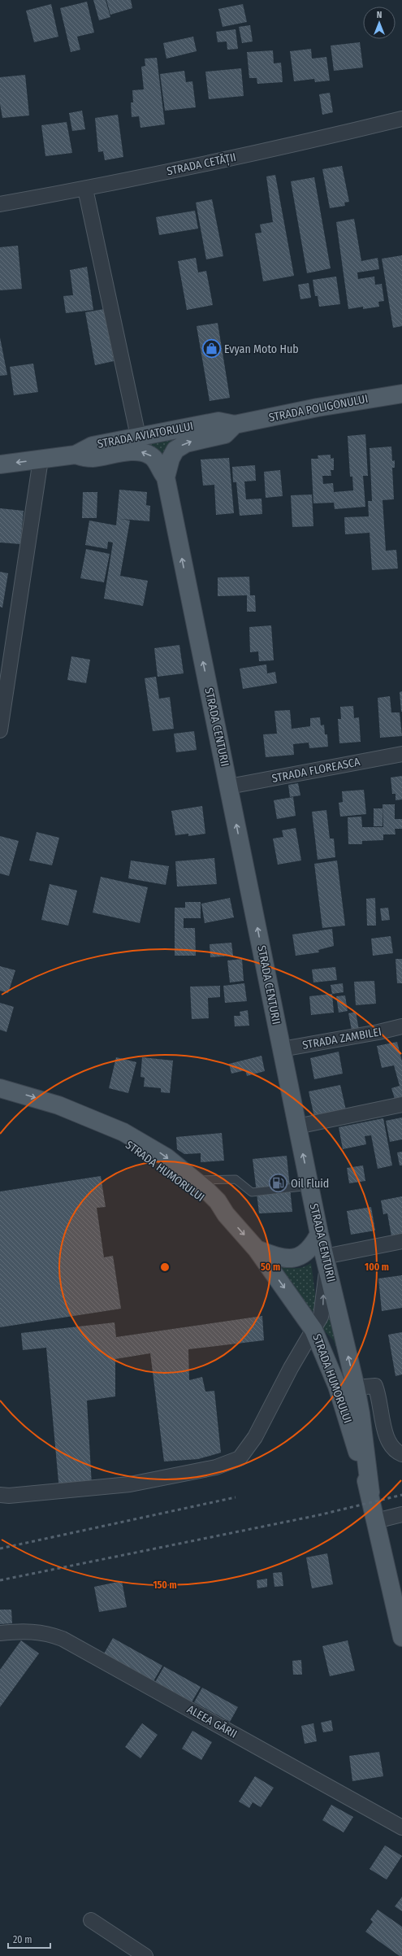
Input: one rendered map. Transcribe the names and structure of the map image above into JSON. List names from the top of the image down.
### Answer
{
  "streets": {
    "main road": [
      "STRADA POLIGONULUI",
      "STRADA AVIATORULUI",
      "STRADA CENTURII",
      "STRADA HUMORULUI"
    ],
    "street": [
      "STRADA CETĂȚII",
      "STRADA FLOREASCA",
      "STRADA ZAMBILEI",
      "ALEEA GĂRII"
    ]
  },
  "crossings": [
    ["STRADA POLIGONULUI", "STRADA AVIATORULUI"],
    ["STRADA POLIGONULUI", "STRADA CENTURII"],
    ["STRADA AVIATORULUI", "STRADA CENTURII"],
    ["STRADA CENTURII", "STRADA FLOREASCA"],
    ["STRADA CENTURII", "STRADA ZAMBILEI"],
    ["STRADA CENTURII", "STRADA HUMORULUI"]
  ],
  "one_way": ["STRADA CENTURII", "STRADA HUMORULUI"],
  "places": {
    "shop": ["Evyan Moto Hub"],
    "fuel station": ["Oil Fluid"]
  },
  "scale_bar": "20 m",
  "north": "top",
  "rings": ["50 m", "100 m", "150 m"]
}
